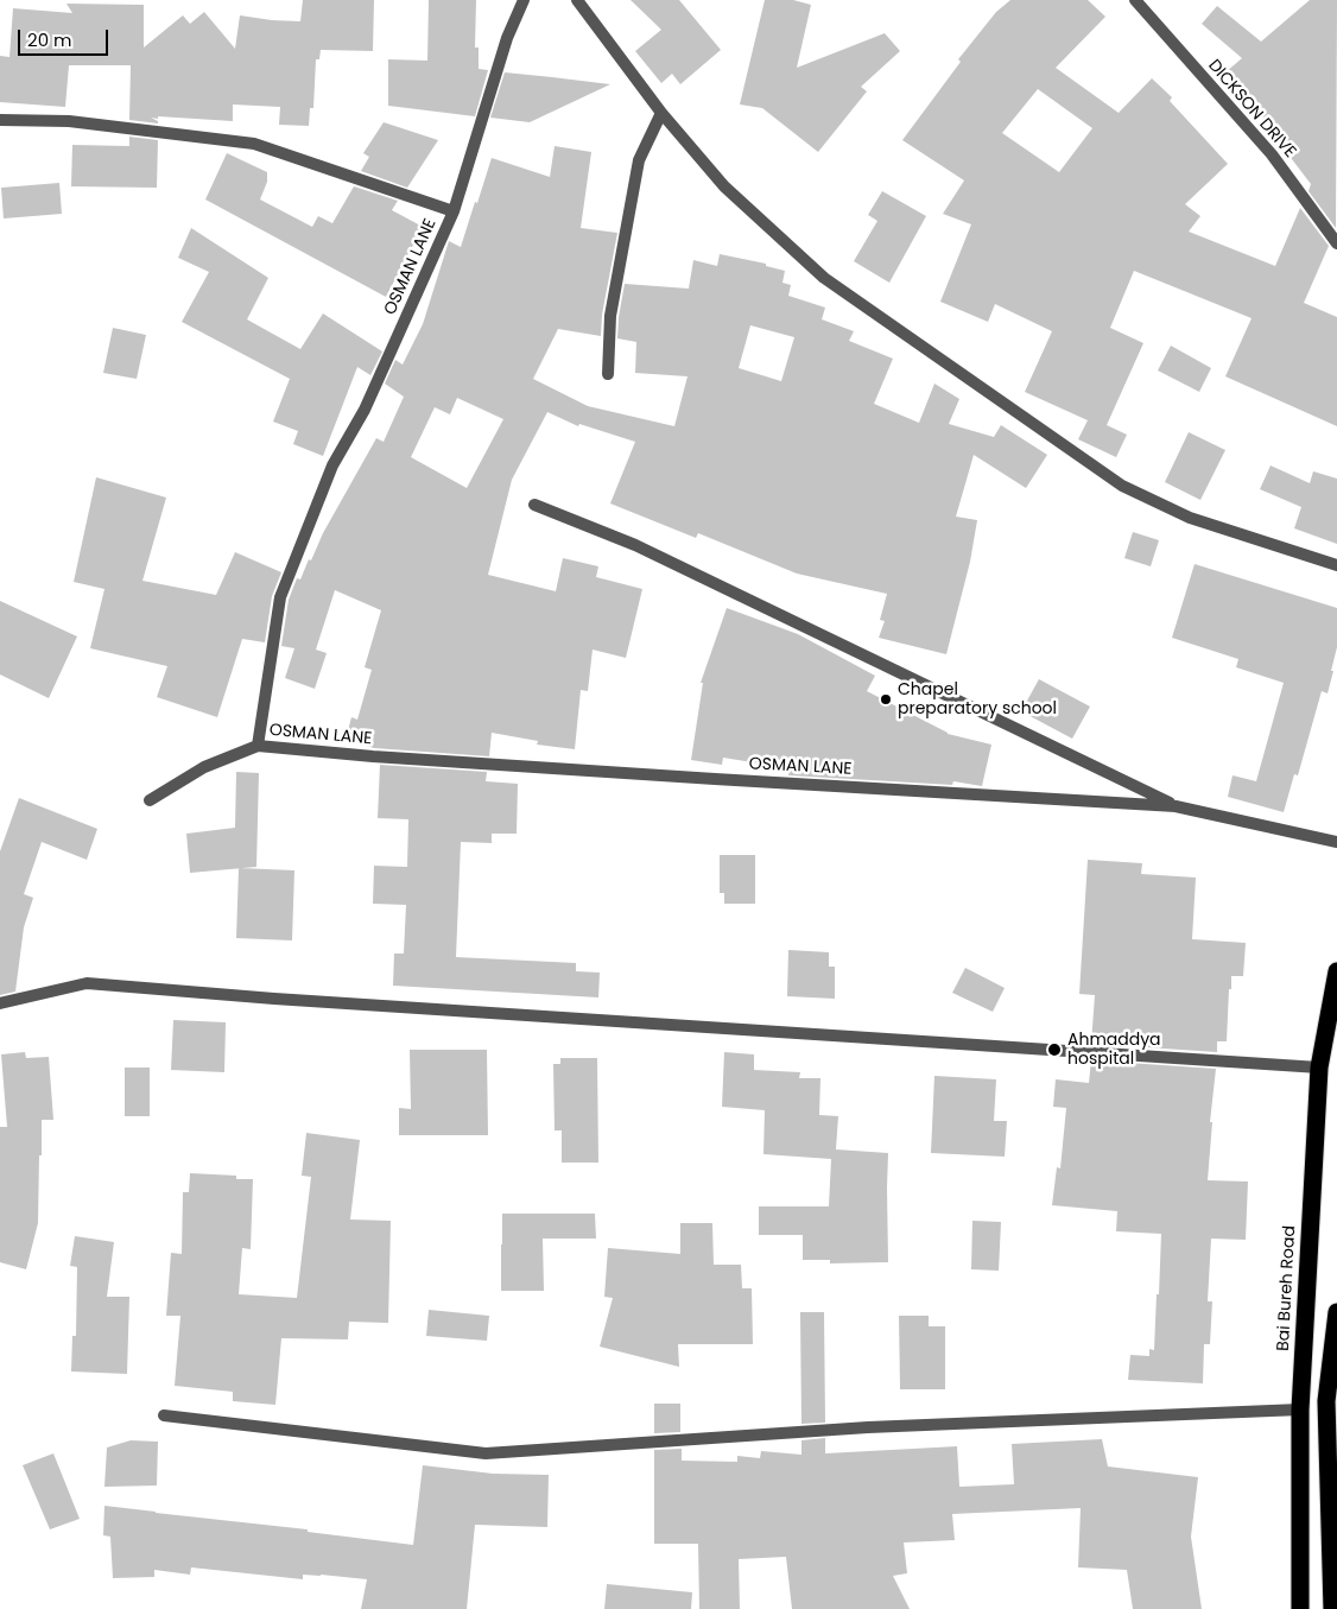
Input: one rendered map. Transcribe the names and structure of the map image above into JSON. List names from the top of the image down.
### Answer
{
  "streets": {
    "highway": ["Bai Bureh Road"],
    "street": ["DICKSON DRIVE", "OSMAN LANE"]
  },
  "places": ["Chapel preparatory school", "Ahmaddya hospital"],
  "scale_bar": "20 m"
}
